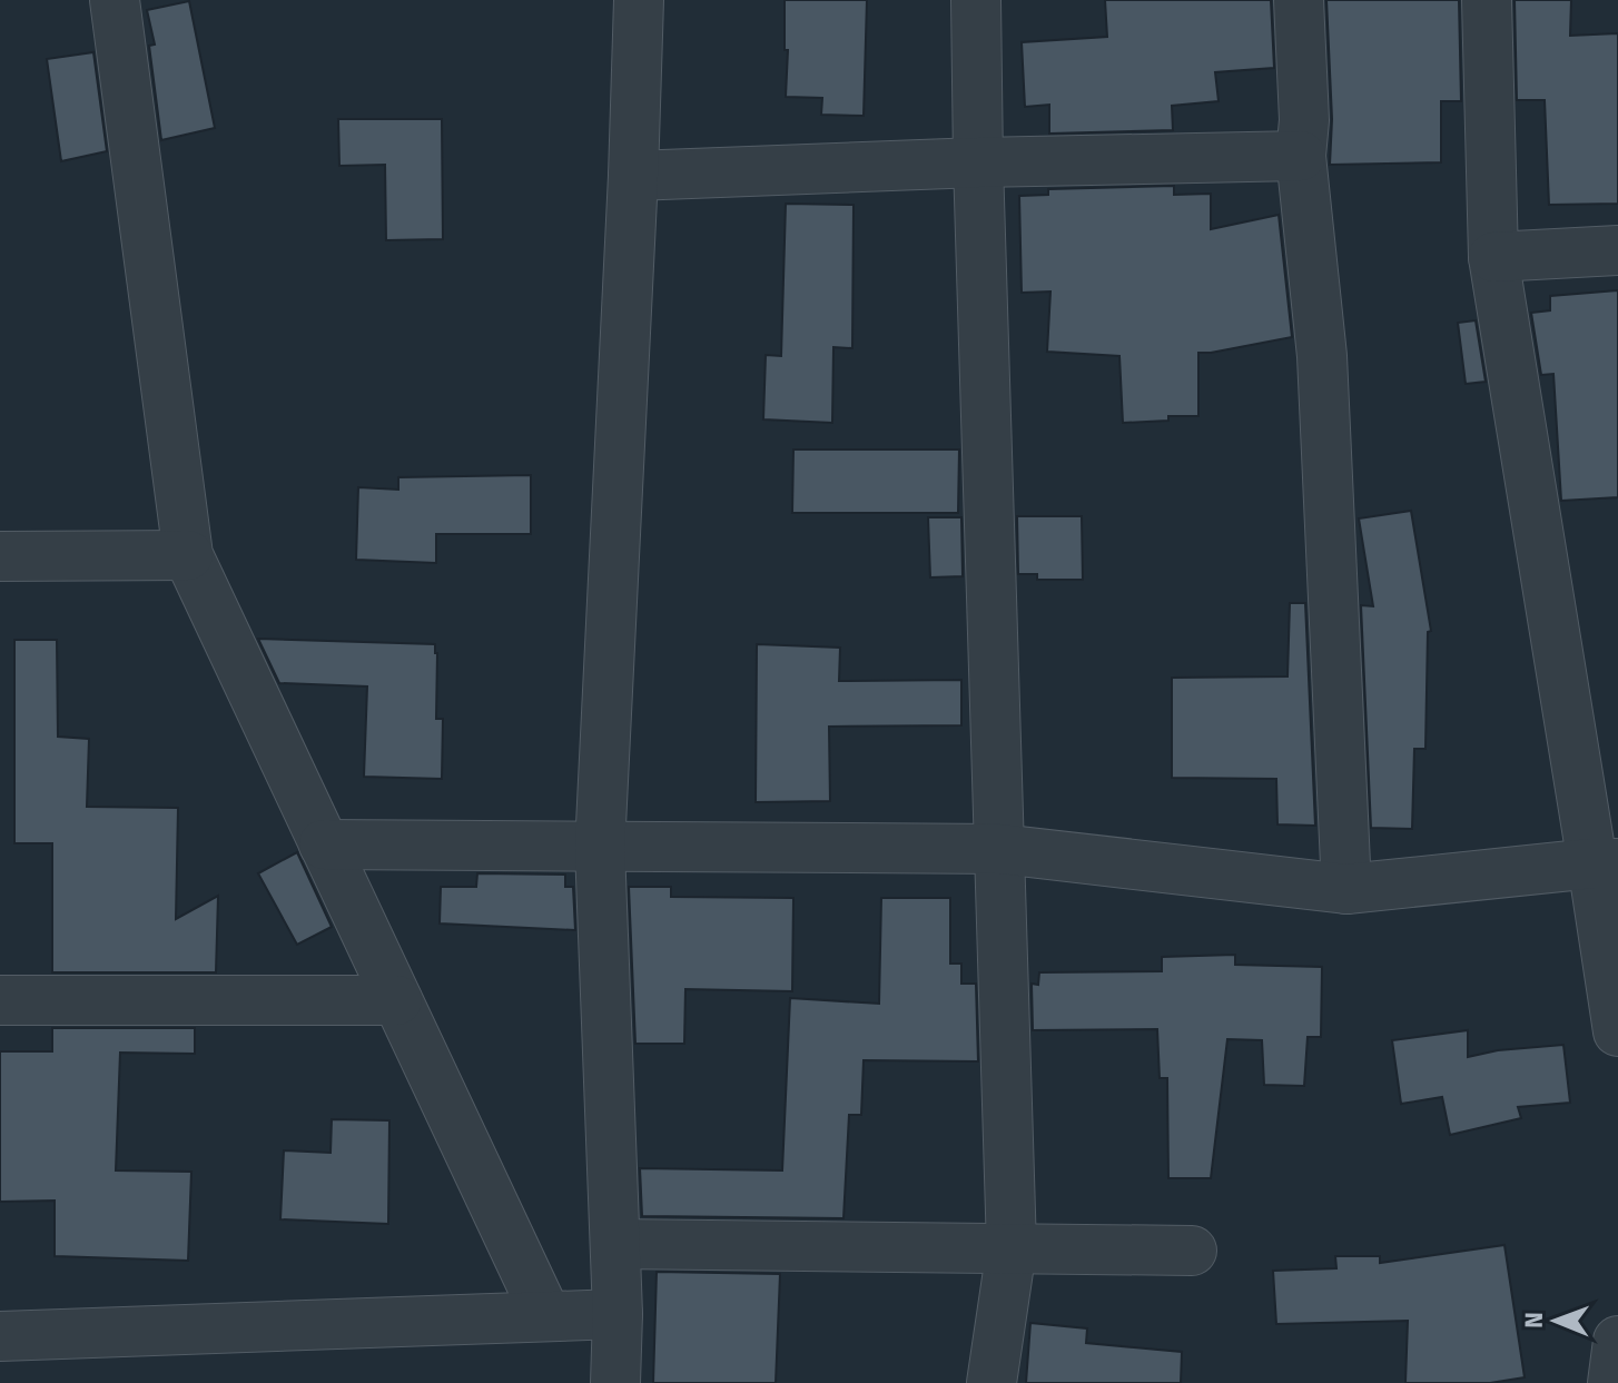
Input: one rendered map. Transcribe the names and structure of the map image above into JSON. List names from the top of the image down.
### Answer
{
  "north": "left"
}
